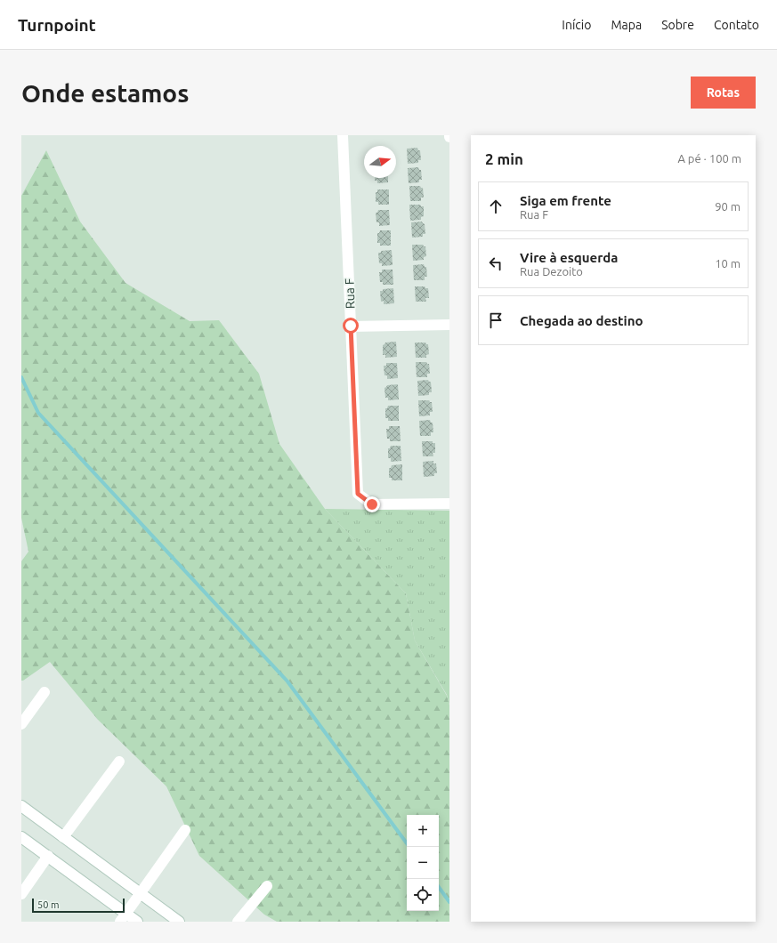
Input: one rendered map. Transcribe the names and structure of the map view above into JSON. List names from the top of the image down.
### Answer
{
  "streets": {
    "street": ["Rua F"]
  },
  "scale_bar": "50 m",
  "north": "right",
  "page": {
    "header": "Turnpoint",
    "nav": [
      "Início",
      "Mapa",
      "Sobre",
      "Contato"
    ],
    "buttons": "Rotas",
    "title": "Onde estamos",
    "heading": ["2 min", "A pé · 100 m"],
    "list": [
      ["Siga em frente", "Rua F", "90 m"],
      ["Vire à esquerda", "Rua Dezoito", "10 m"],
      "Chegada ao destino"
    ],
    "map_buttons": ["+", "−"],
    "scale": "50 m"
  }
}
